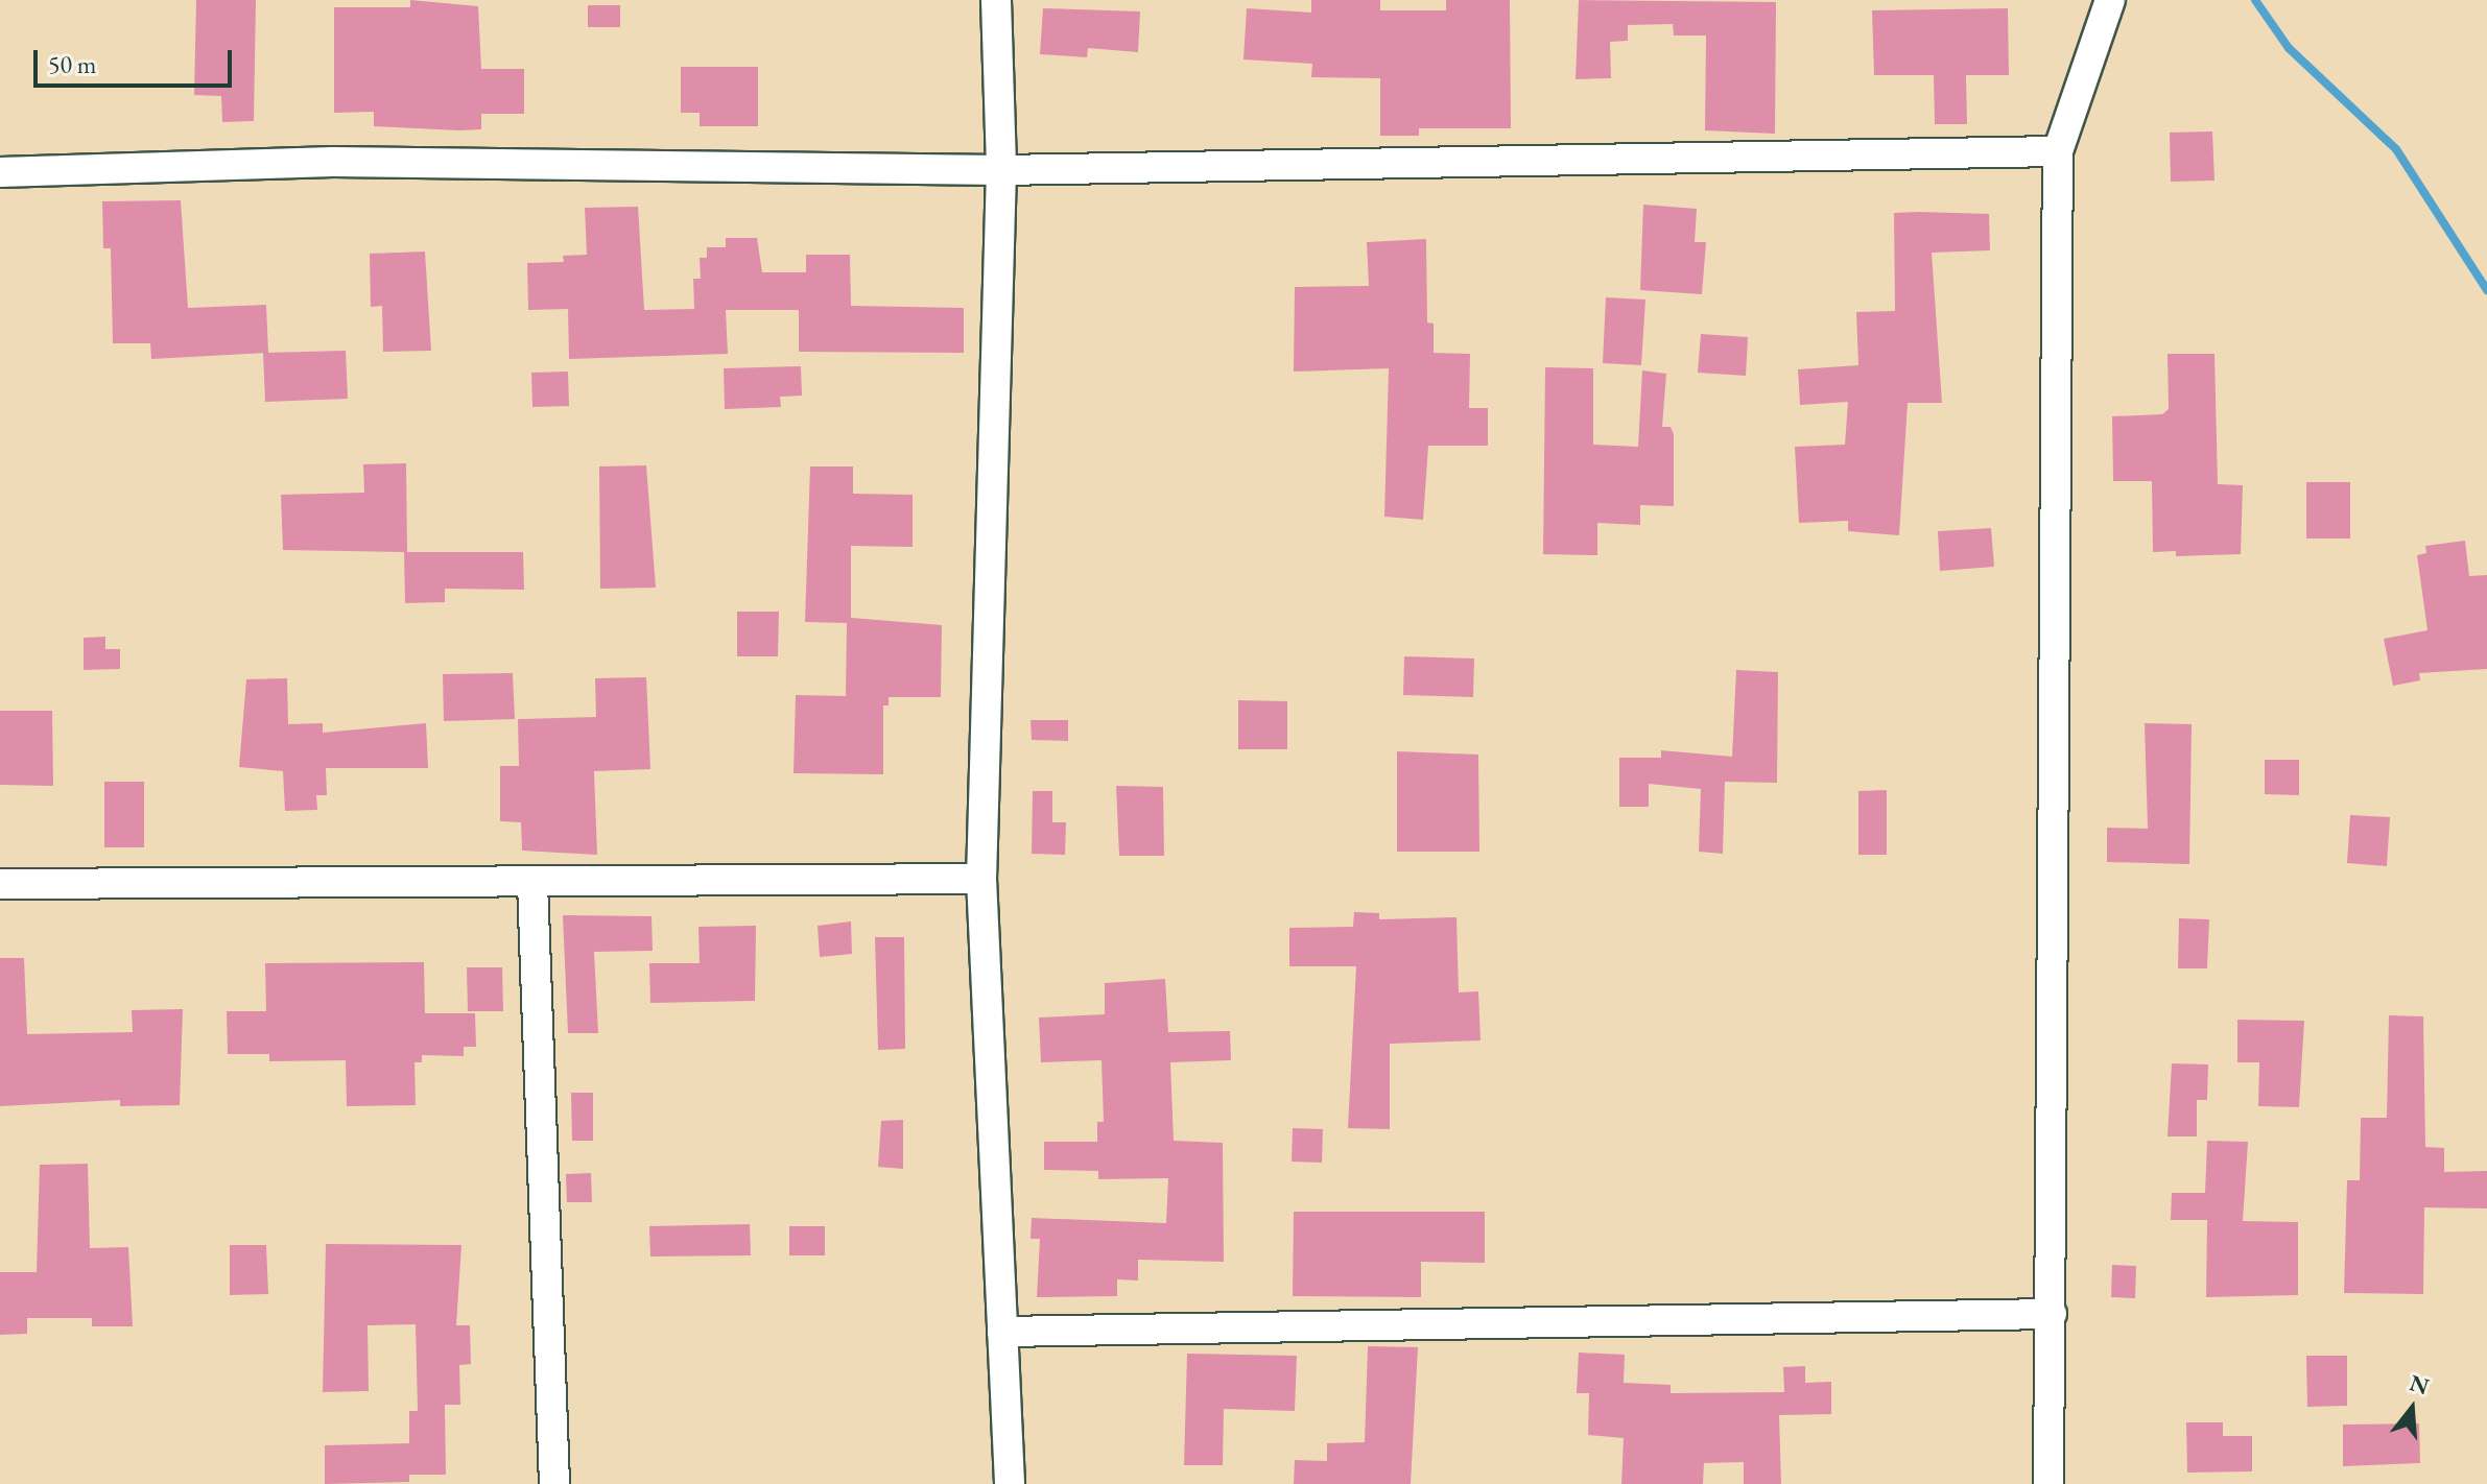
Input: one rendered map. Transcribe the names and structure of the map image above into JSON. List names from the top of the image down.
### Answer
{
  "scale_bar": "50 m",
  "north": "top"
}
